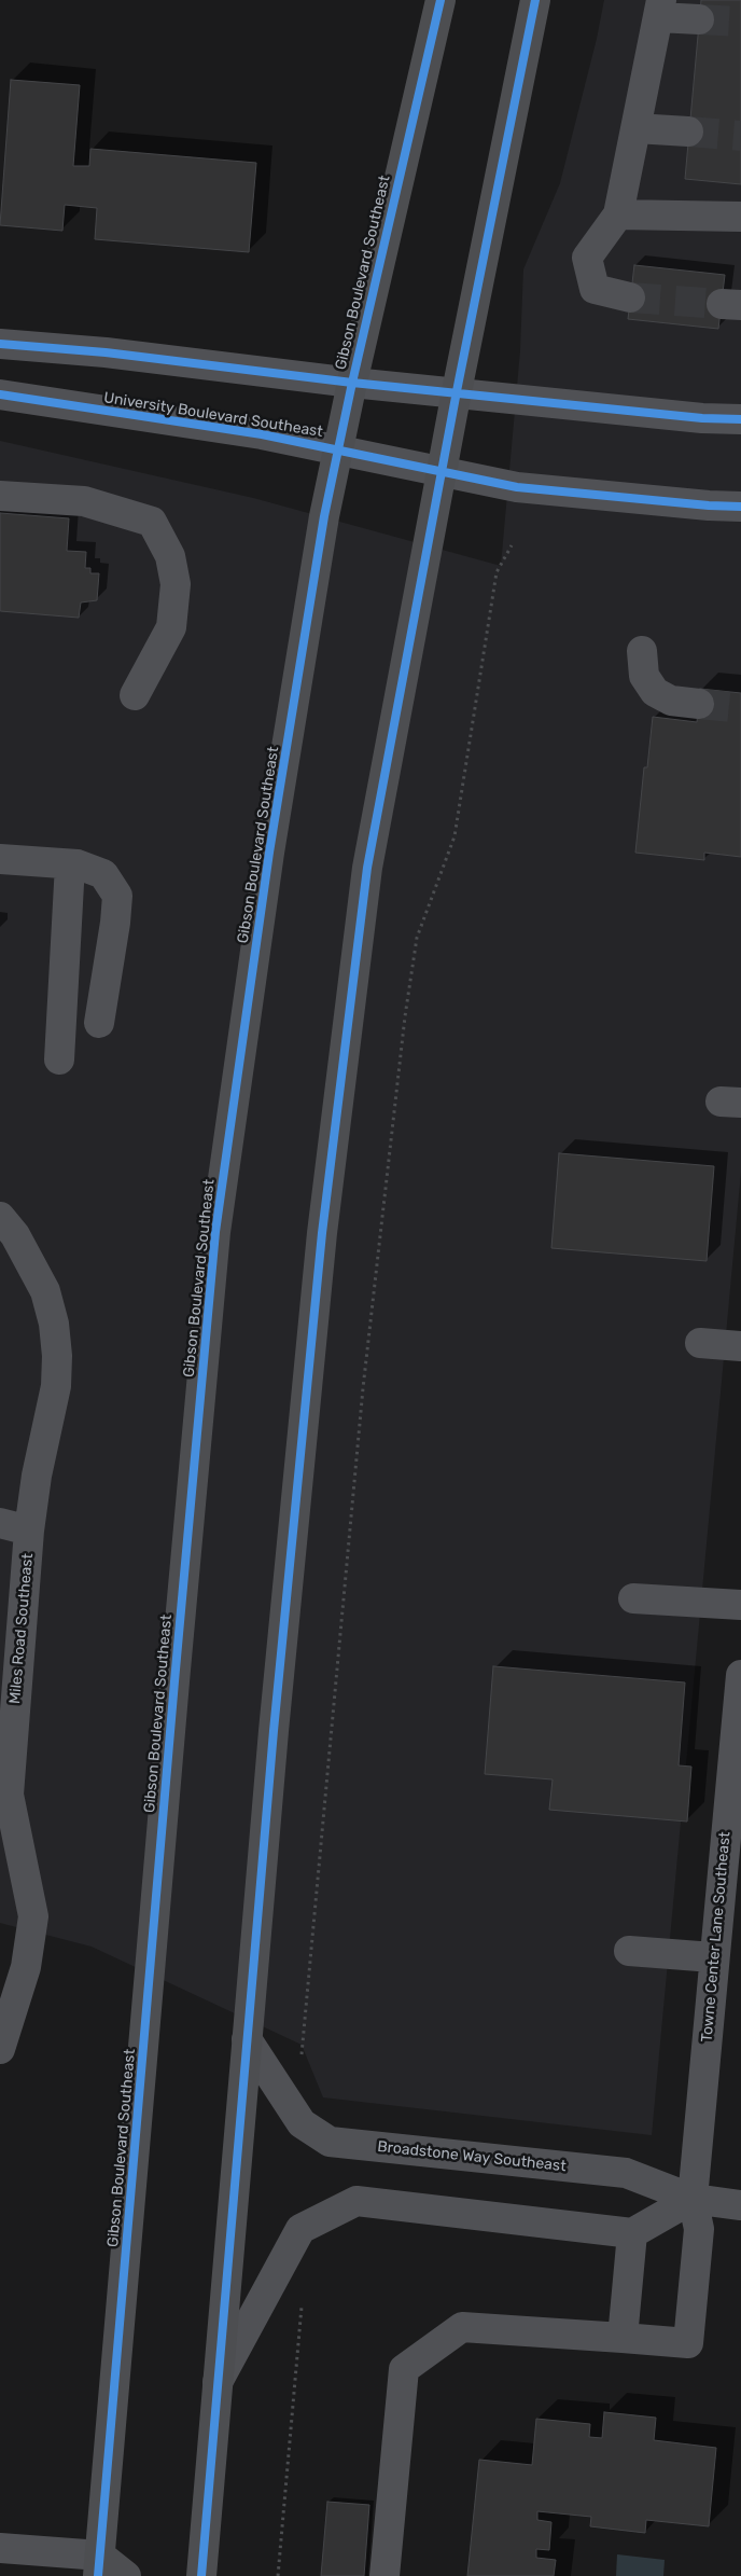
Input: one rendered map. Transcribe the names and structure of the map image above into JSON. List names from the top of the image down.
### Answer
{
  "streets": {
    "main road": ["Gibson Boulevard Southeast"],
    "street": [
      "University Boulevard Southeast",
      "Miles Road Southeast",
      "Towne Center Lane Southeast",
      "Broadstone Way Southeast"
    ]
  },
  "crossings": [
    ["Gibson Boulevard Southeast", "University Boulevard Southeast"],
    ["Towne Center Lane Southeast", "Broadstone Way Southeast"]
  ]
}
